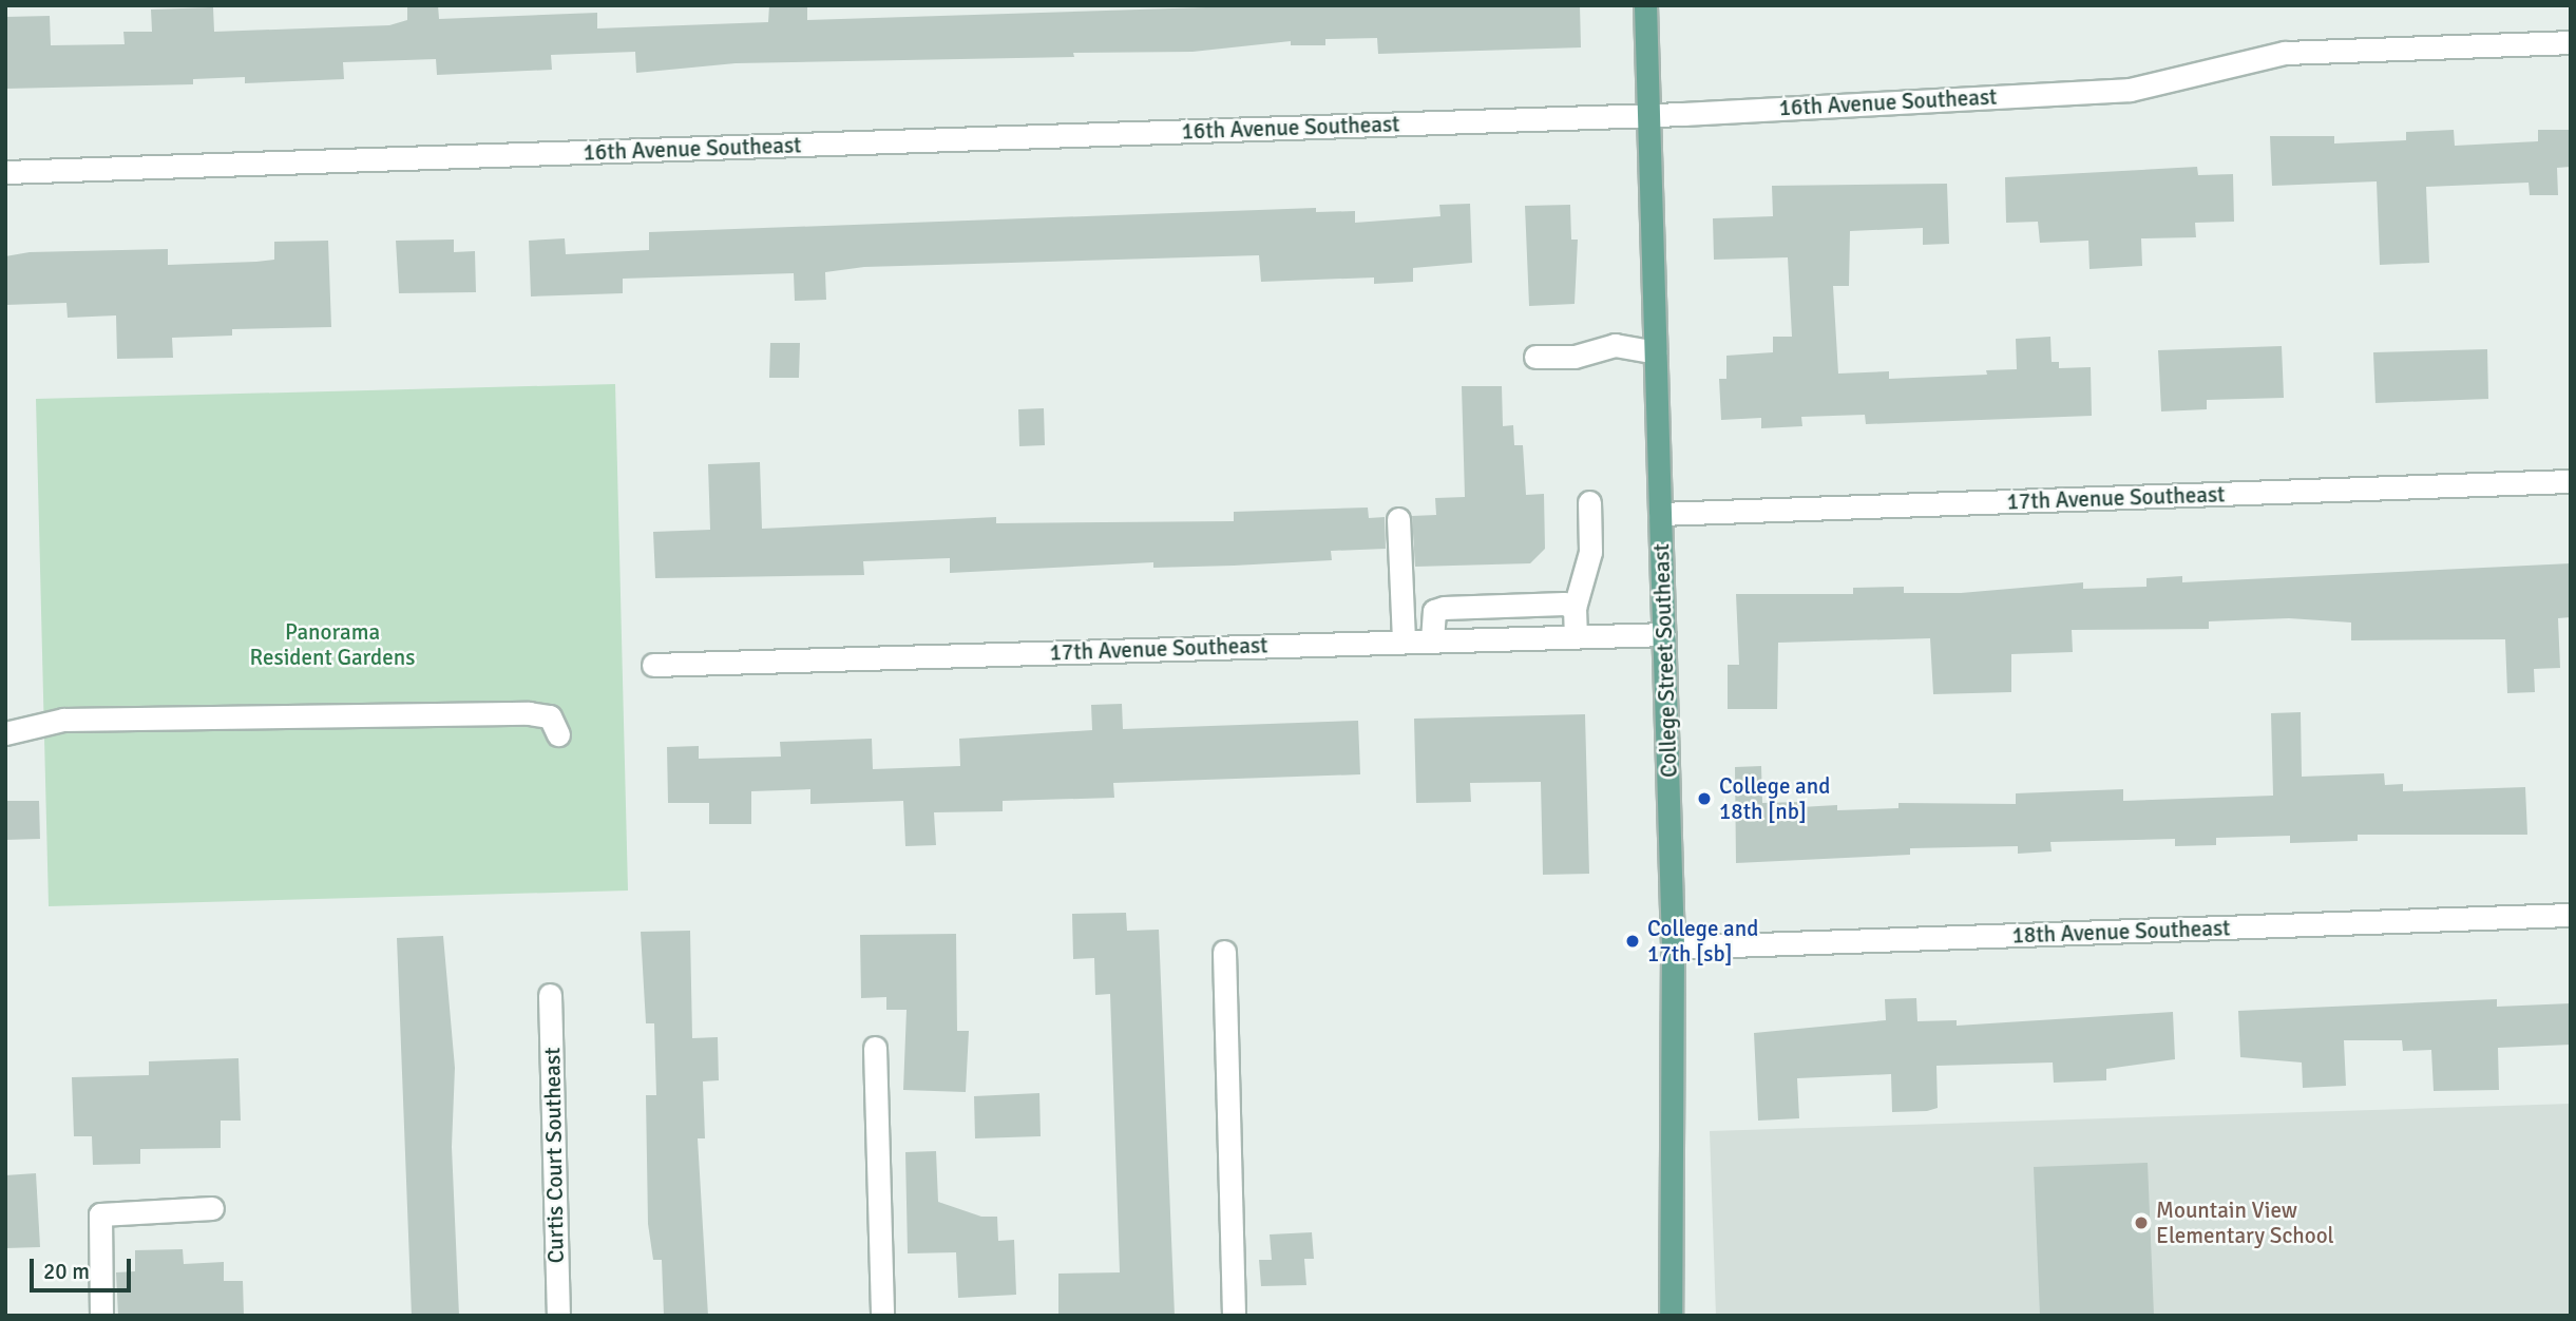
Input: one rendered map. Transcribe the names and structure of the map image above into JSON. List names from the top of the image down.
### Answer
{
  "streets": {
    "main road": ["College Street Southeast"],
    "street": [
      "16th Avenue Southeast",
      "17th Avenue Southeast",
      "18th Avenue Southeast",
      "Curtis Court Southeast"
    ]
  },
  "crossings": [
    ["16th Avenue Southeast", "College Street Southeast"],
    ["17th Avenue Southeast", "College Street Southeast"],
    ["College Street Southeast", "18th Avenue Southeast"]
  ],
  "parks": ["Panorama Resident Gardens"],
  "places": ["College and 18th [nb]", "College and 17th [sb]", "Mountain View Elementary School"],
  "scale_bar": "20 m"
}
